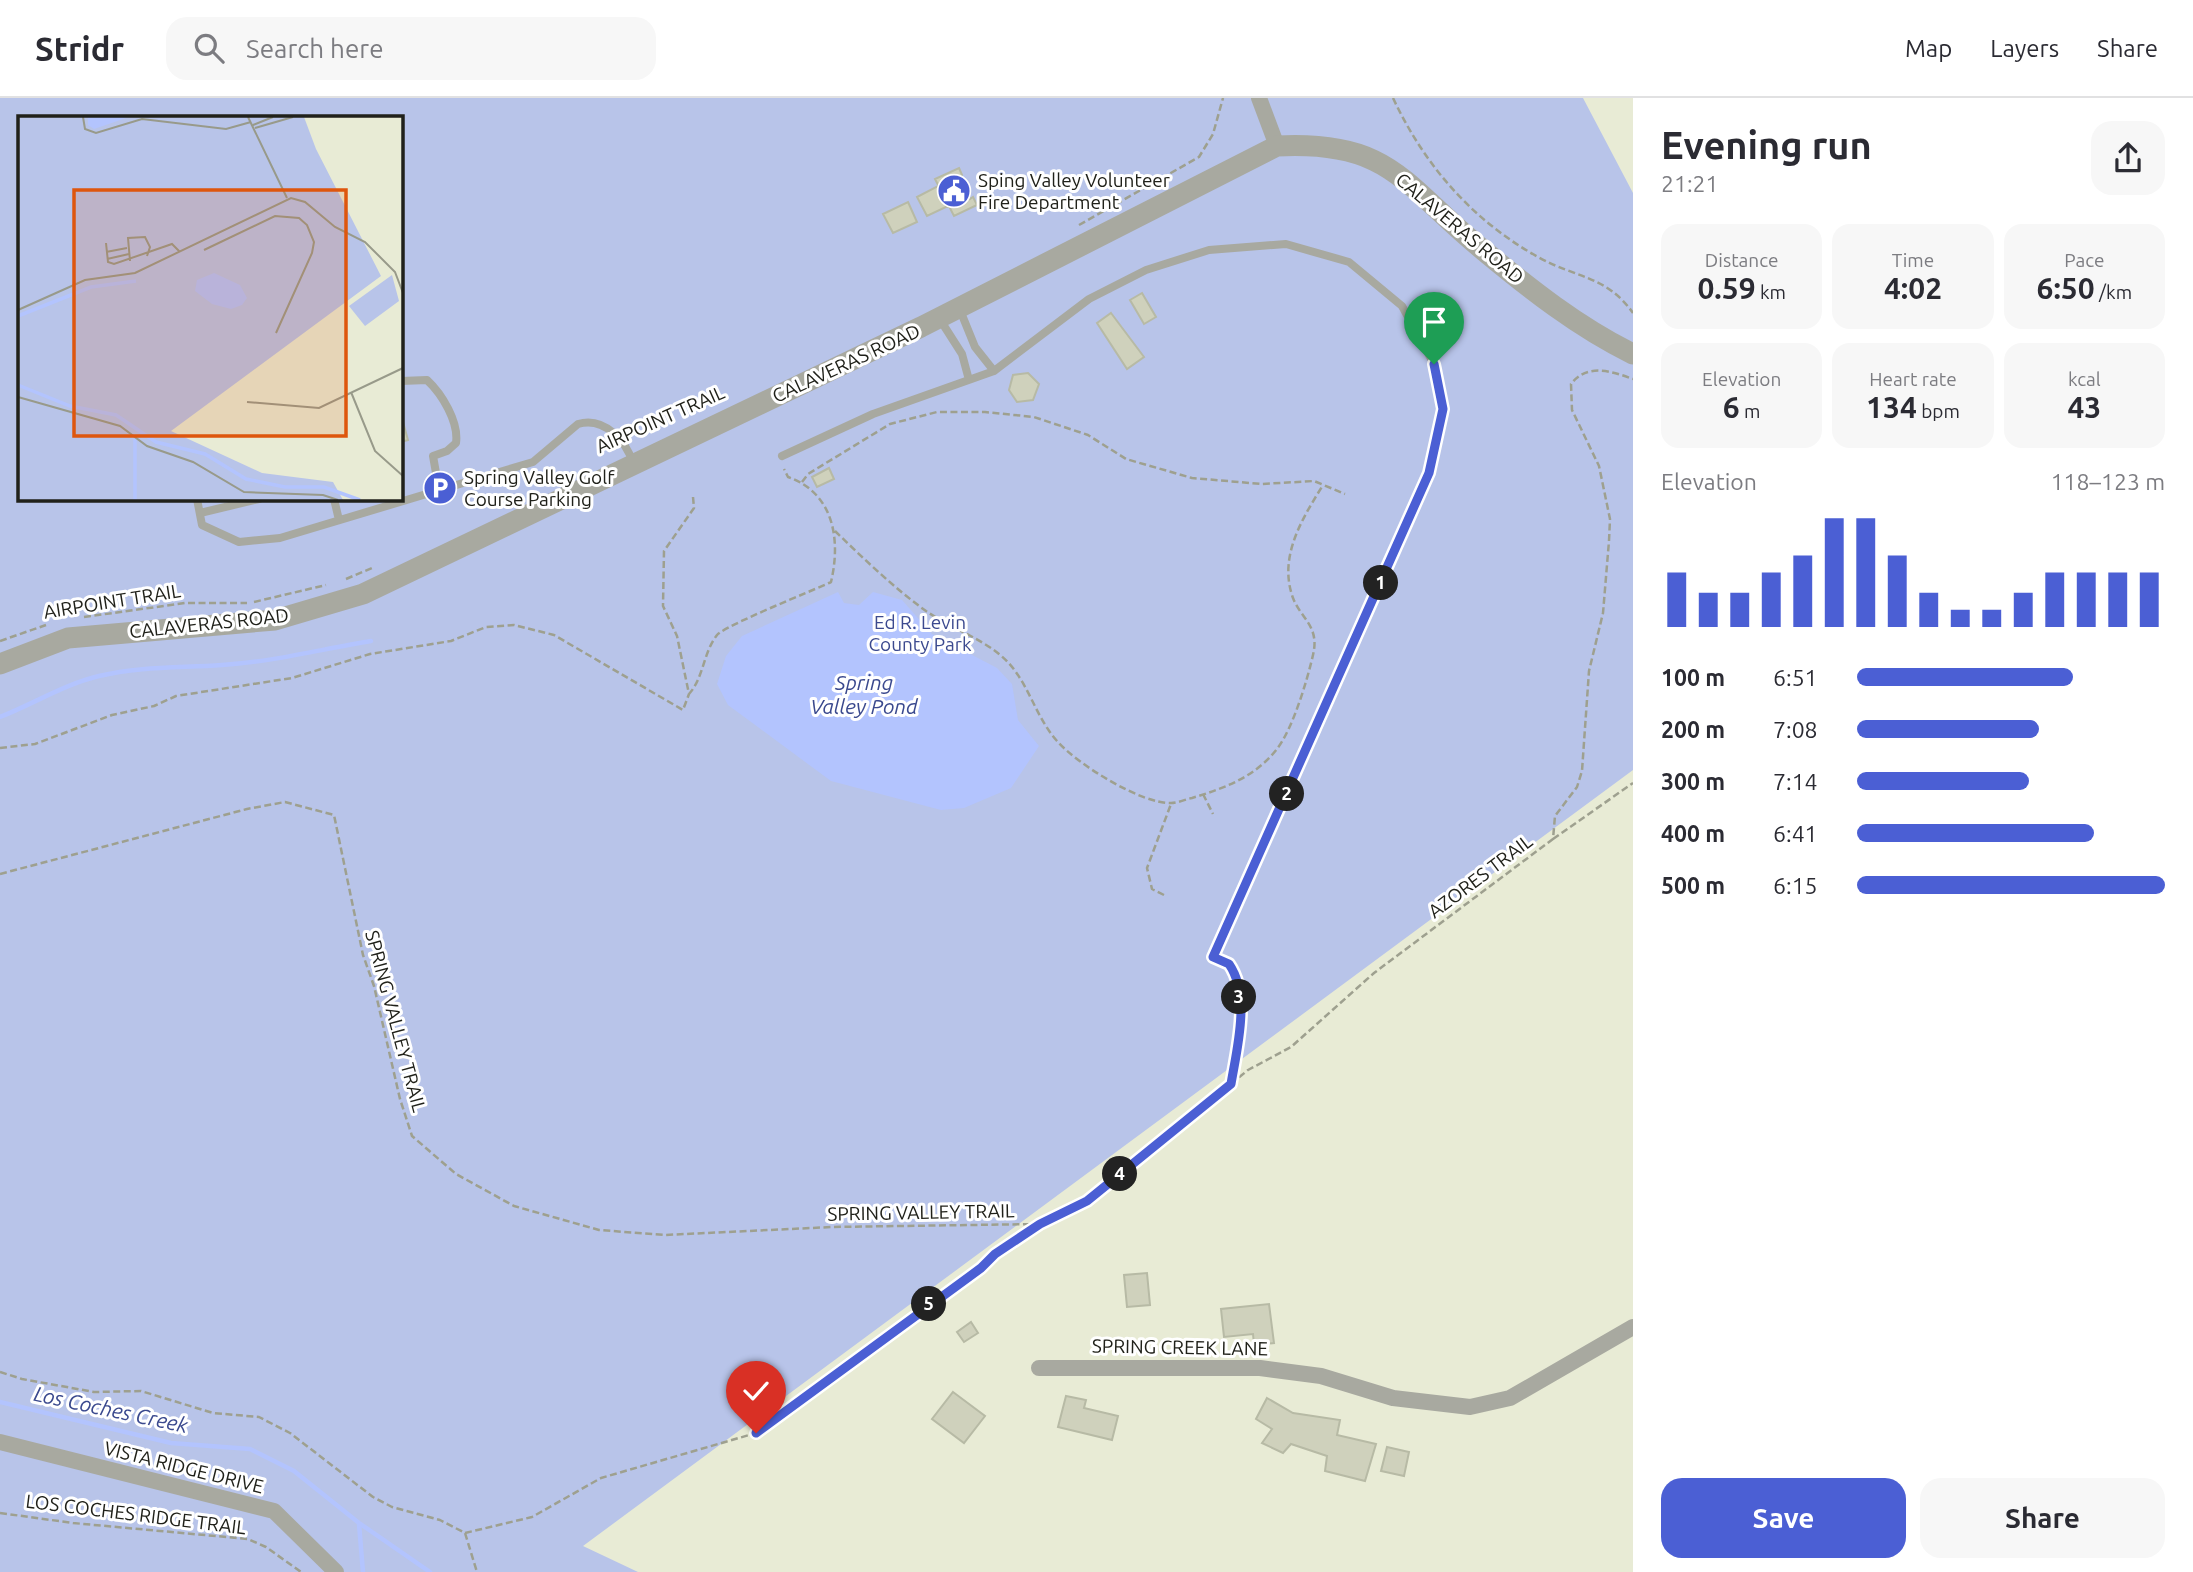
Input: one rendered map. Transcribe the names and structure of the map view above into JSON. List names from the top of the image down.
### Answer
{
  "streets": {
    "street": ["CALAVERAS ROAD", "SPRING CREEK LANE", "VISTA RIDGE DRIVE"],
    "path": [
      "AIRPOINT TRAIL",
      "AZORES TRAIL",
      "SPRING VALLEY TRAIL",
      "LOS COCHES RIDGE TRAIL"
    ]
  },
  "crossings": [
    ["AZORES TRAIL", "SPRING VALLEY TRAIL"]
  ],
  "water": ["Spring Valley Pond", "Los Coches Creek"],
  "parks": ["Ed R. Levin County Park"],
  "places": {
    "public building": ["Sping Valley Volunteer Fire Department"],
    "parking": ["Spring Valley Golf Course Parking"]
  },
  "page": {
    "header": "Stridr",
    "search": "Search here",
    "nav": ["Map", "Layers", "Share"],
    "heading": ["Evening run", "21:21"],
    "stats": [
      ["Distance", "0.59 km"],
      ["Time", "4:02"],
      ["Pace", "6:50 /km"],
      ["Elevation", "6 m"],
      ["Heart rate", "134 bpm"],
      ["kcal", "43"]
    ],
    "chart": ["Elevation", "118–123 m"],
    "pins": [
      "1",
      "2",
      "3",
      "4",
      "5"
    ],
    "list": [
      {
        "name": "100 m",
        "note": "6:51"
      },
      {
        "name": "200 m",
        "note": "7:08"
      },
      {
        "name": "300 m",
        "note": "7:14"
      },
      {
        "name": "400 m",
        "note": "6:41"
      },
      {
        "name": "500 m",
        "note": "6:15"
      }
    ],
    "buttons": ["Save", "Share"]
  }
}
